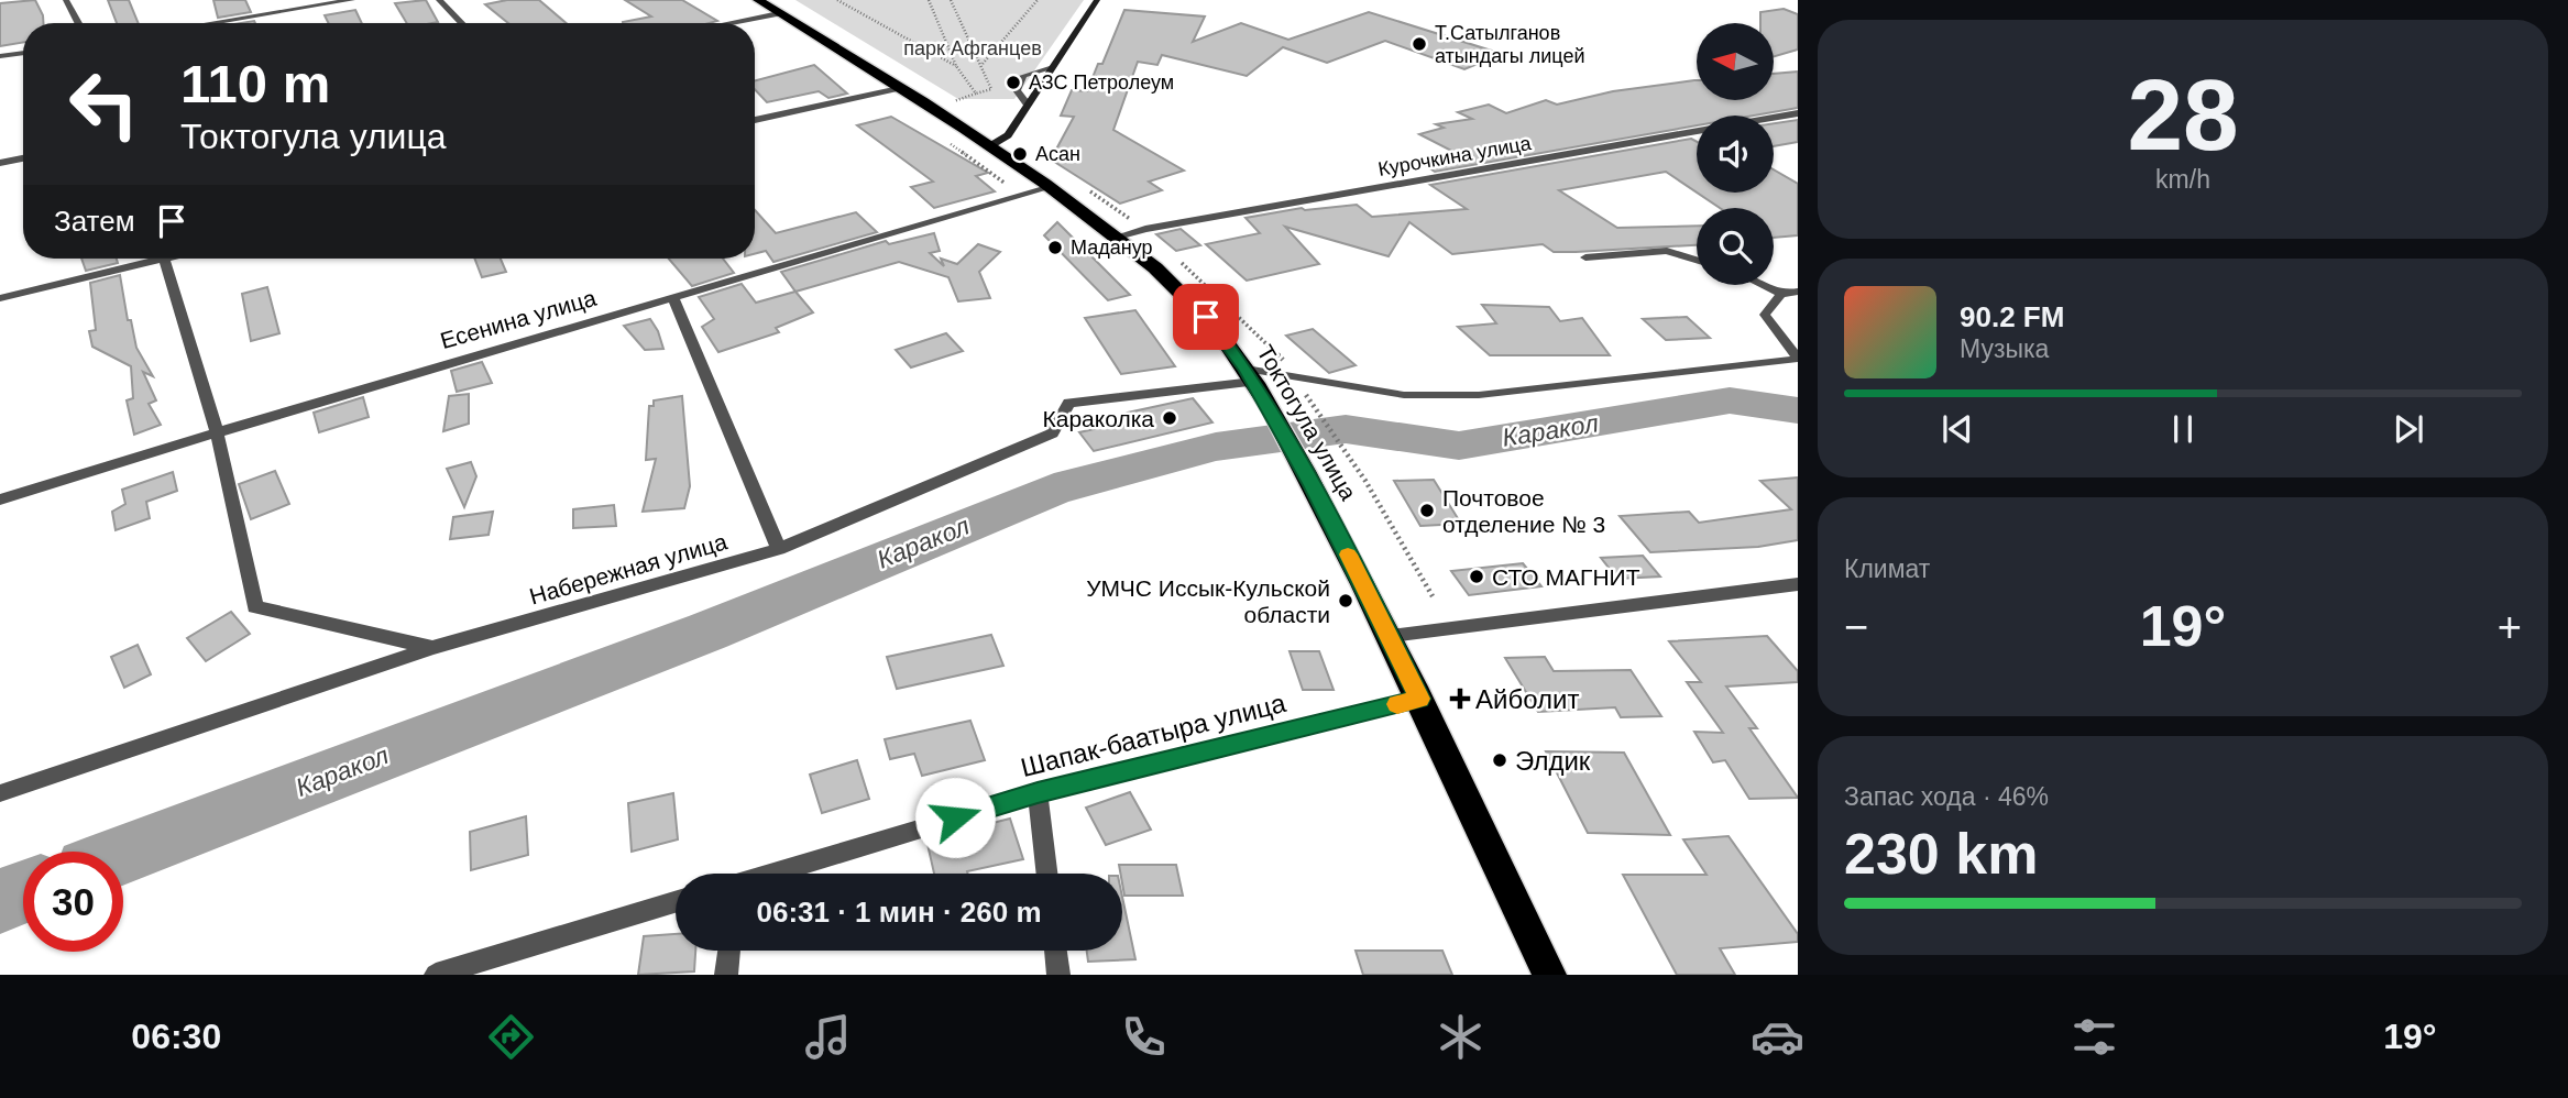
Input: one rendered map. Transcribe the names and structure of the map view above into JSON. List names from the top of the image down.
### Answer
{
  "streets": {
    "highway": ["Токтогула улица"],
    "street": [
      "Курочкина улица",
      "Есенина улица",
      "Набережная улица",
      "Шапак-баатыра улица"
    ]
  },
  "crossings": [
    ["Курочкина улица", "Токтогула улица"],
    ["Есенина улица", "Токтогула улица"],
    ["Токтогула улица", "Набережная улица"],
    ["Токтогула улица", "Шапак-баатыра улица"]
  ],
  "water": ["Каракол"],
  "parks": ["парк Афганцев"],
  "places": {
    "other": [
      "Т.Сатылганов атындагы лицей",
      "АЗС Петролеум",
      "Асан",
      "Маданур",
      "Караколка",
      "Почтовое отделение № 3",
      "СТО МАГНИТ",
      "УМЧС Иссык-Кульской области",
      "Элдик"
    ],
    "health": ["Айболит"]
  },
  "north": "left",
  "page": {
    "tile": [
      ["28", "km/h"],
      "Климат",
      ["Запас хода · 46%", "230 km"]
    ],
    "turn": ["110 m", "Токтогула улица"],
    "then": "Затем",
    "song": ["90.2 FM", "Музыка"],
    "heat": ["−", "19°", "+"],
    "limit": "30",
    "trip": "06:31 · 1 мин · 260 m",
    "tabs": ["06:30", "19°"]
  }
}
